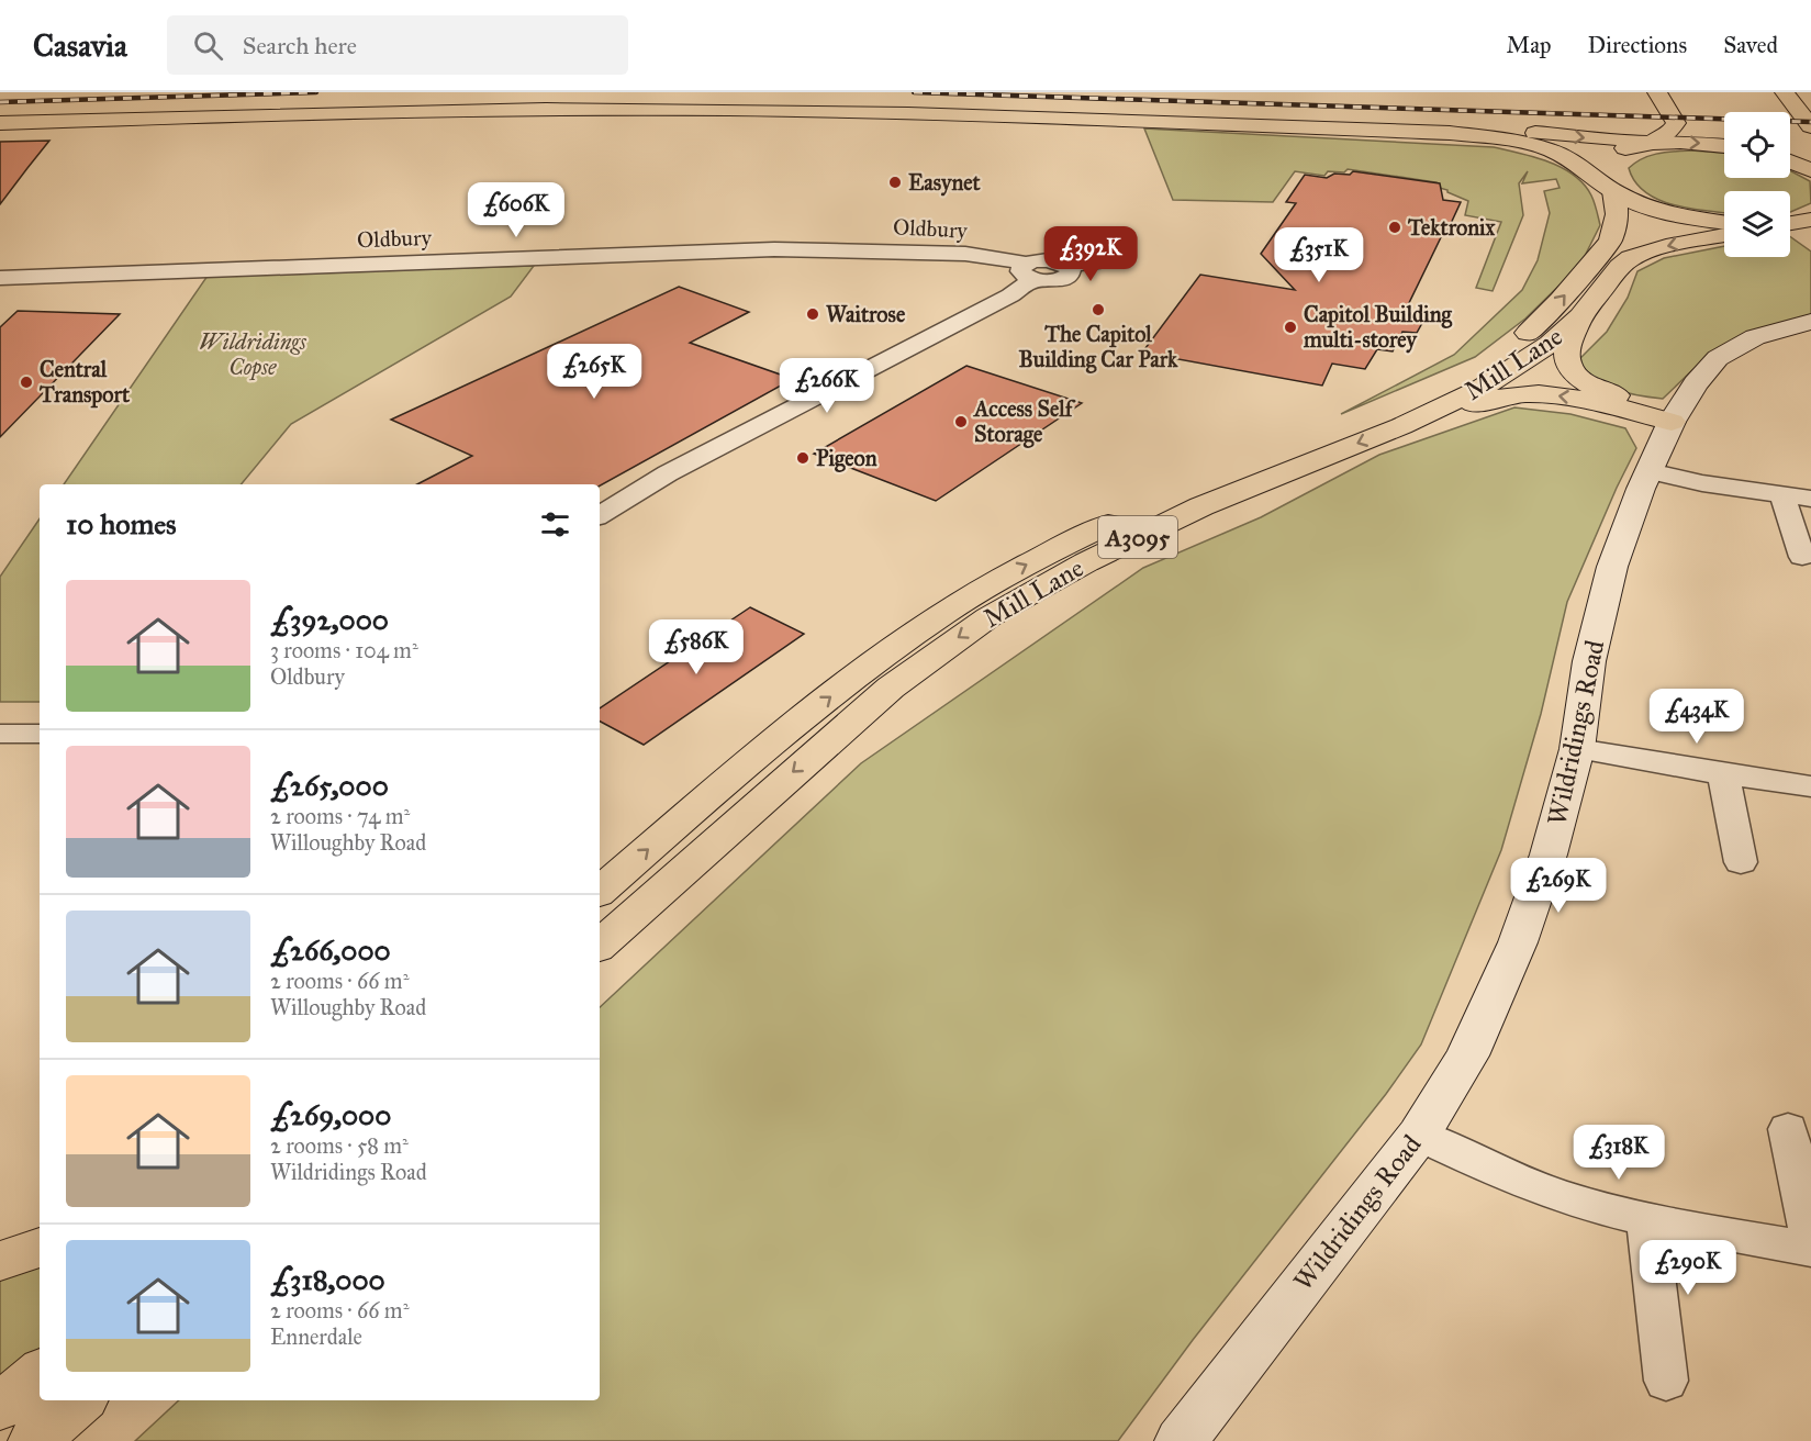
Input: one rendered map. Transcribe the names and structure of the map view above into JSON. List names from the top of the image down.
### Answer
{
  "streets": {
    "main road": ["Mill Lane", "A3095"],
    "street": ["Oldbury", "Wildridings Road"]
  },
  "parks": ["Wildridings Copse"],
  "places": [
    "Easynet",
    "Tektronix",
    "The Capitol Building Car Park",
    "Waitrose",
    "Capitol Building multi-storey",
    "Central Transport",
    "Access Self Storage",
    "Pigeon"
  ],
  "page": {
    "header": "Casavia",
    "search": "Search here",
    "nav": ["Map", "Directions", "Saved"],
    "price": [
      "£606K",
      "£392K",
      "£351K",
      "£265K",
      "£266K",
      "£586K",
      "£434K",
      "£269K",
      "£318K",
      "£290K"
    ],
    "heading": "10 homes",
    "list": [
      {
        "name": "£392,000",
        "note": "3 rooms · 104 m² · Oldbury"
      },
      {
        "name": "£265,000",
        "note": "2 rooms · 74 m² · Willoughby Road"
      },
      {
        "name": "£266,000",
        "note": "2 rooms · 66 m² · Willoughby Road"
      },
      {
        "name": "£269,000",
        "note": "2 rooms · 58 m² · Wildridings Road"
      },
      {
        "name": "£318,000",
        "note": "2 rooms · 66 m² · Ennerdale"
      }
    ]
  }
}
